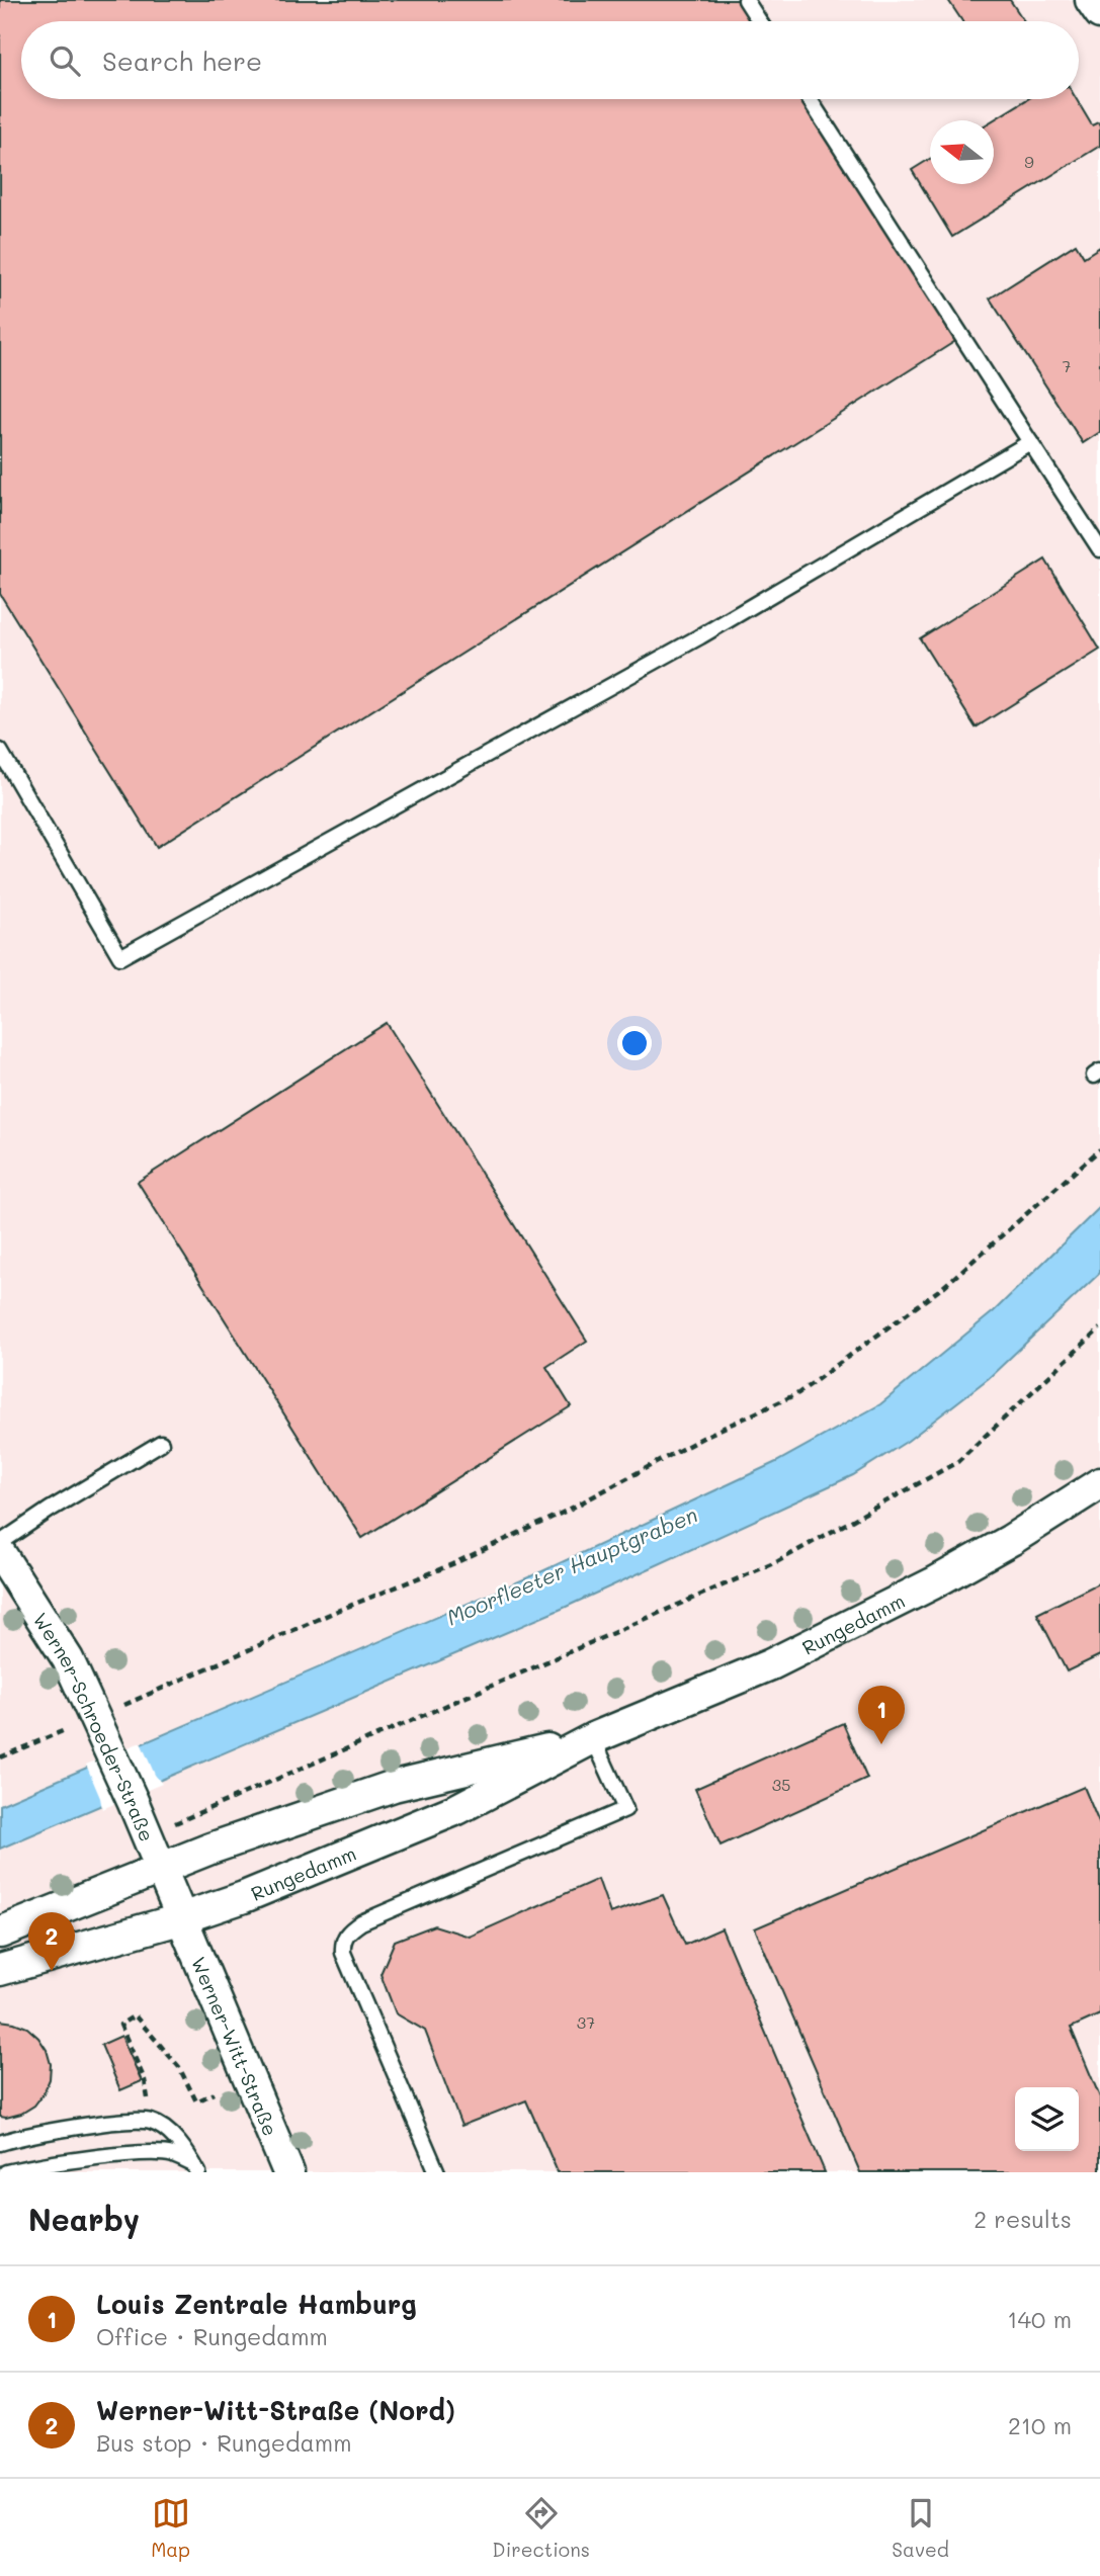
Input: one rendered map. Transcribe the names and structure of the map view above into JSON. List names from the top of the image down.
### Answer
{
  "streets": {
    "street": ["Rungedamm", "Werner-Schroeder-Straße", "Werner-Witt-Straße"]
  },
  "crossings": [
    ["Rungedamm", "Werner-Schroeder-Straße"],
    ["Rungedamm", "Werner-Witt-Straße"],
    ["Werner-Schroeder-Straße", "Werner-Witt-Straße"]
  ],
  "water": ["Moorfleeter Hauptgraben"],
  "house_numbers": [
    "9",
    "7",
    "35",
    "37"
  ],
  "north": "left",
  "page": {
    "search": "Search here",
    "pins": ["1", "2"],
    "heading": ["Nearby", "2 results"],
    "list": [
      {
        "mark": "1",
        "name": "Louis Zentrale Hamburg",
        "note": "Office · Rungedamm",
        "value": "140 m"
      },
      {
        "mark": "2",
        "name": "Werner-Witt-Straße (Nord)",
        "note": "Bus stop · Rungedamm",
        "value": "210 m"
      }
    ],
    "nav": ["Map", "Directions", "Saved"]
  }
}
